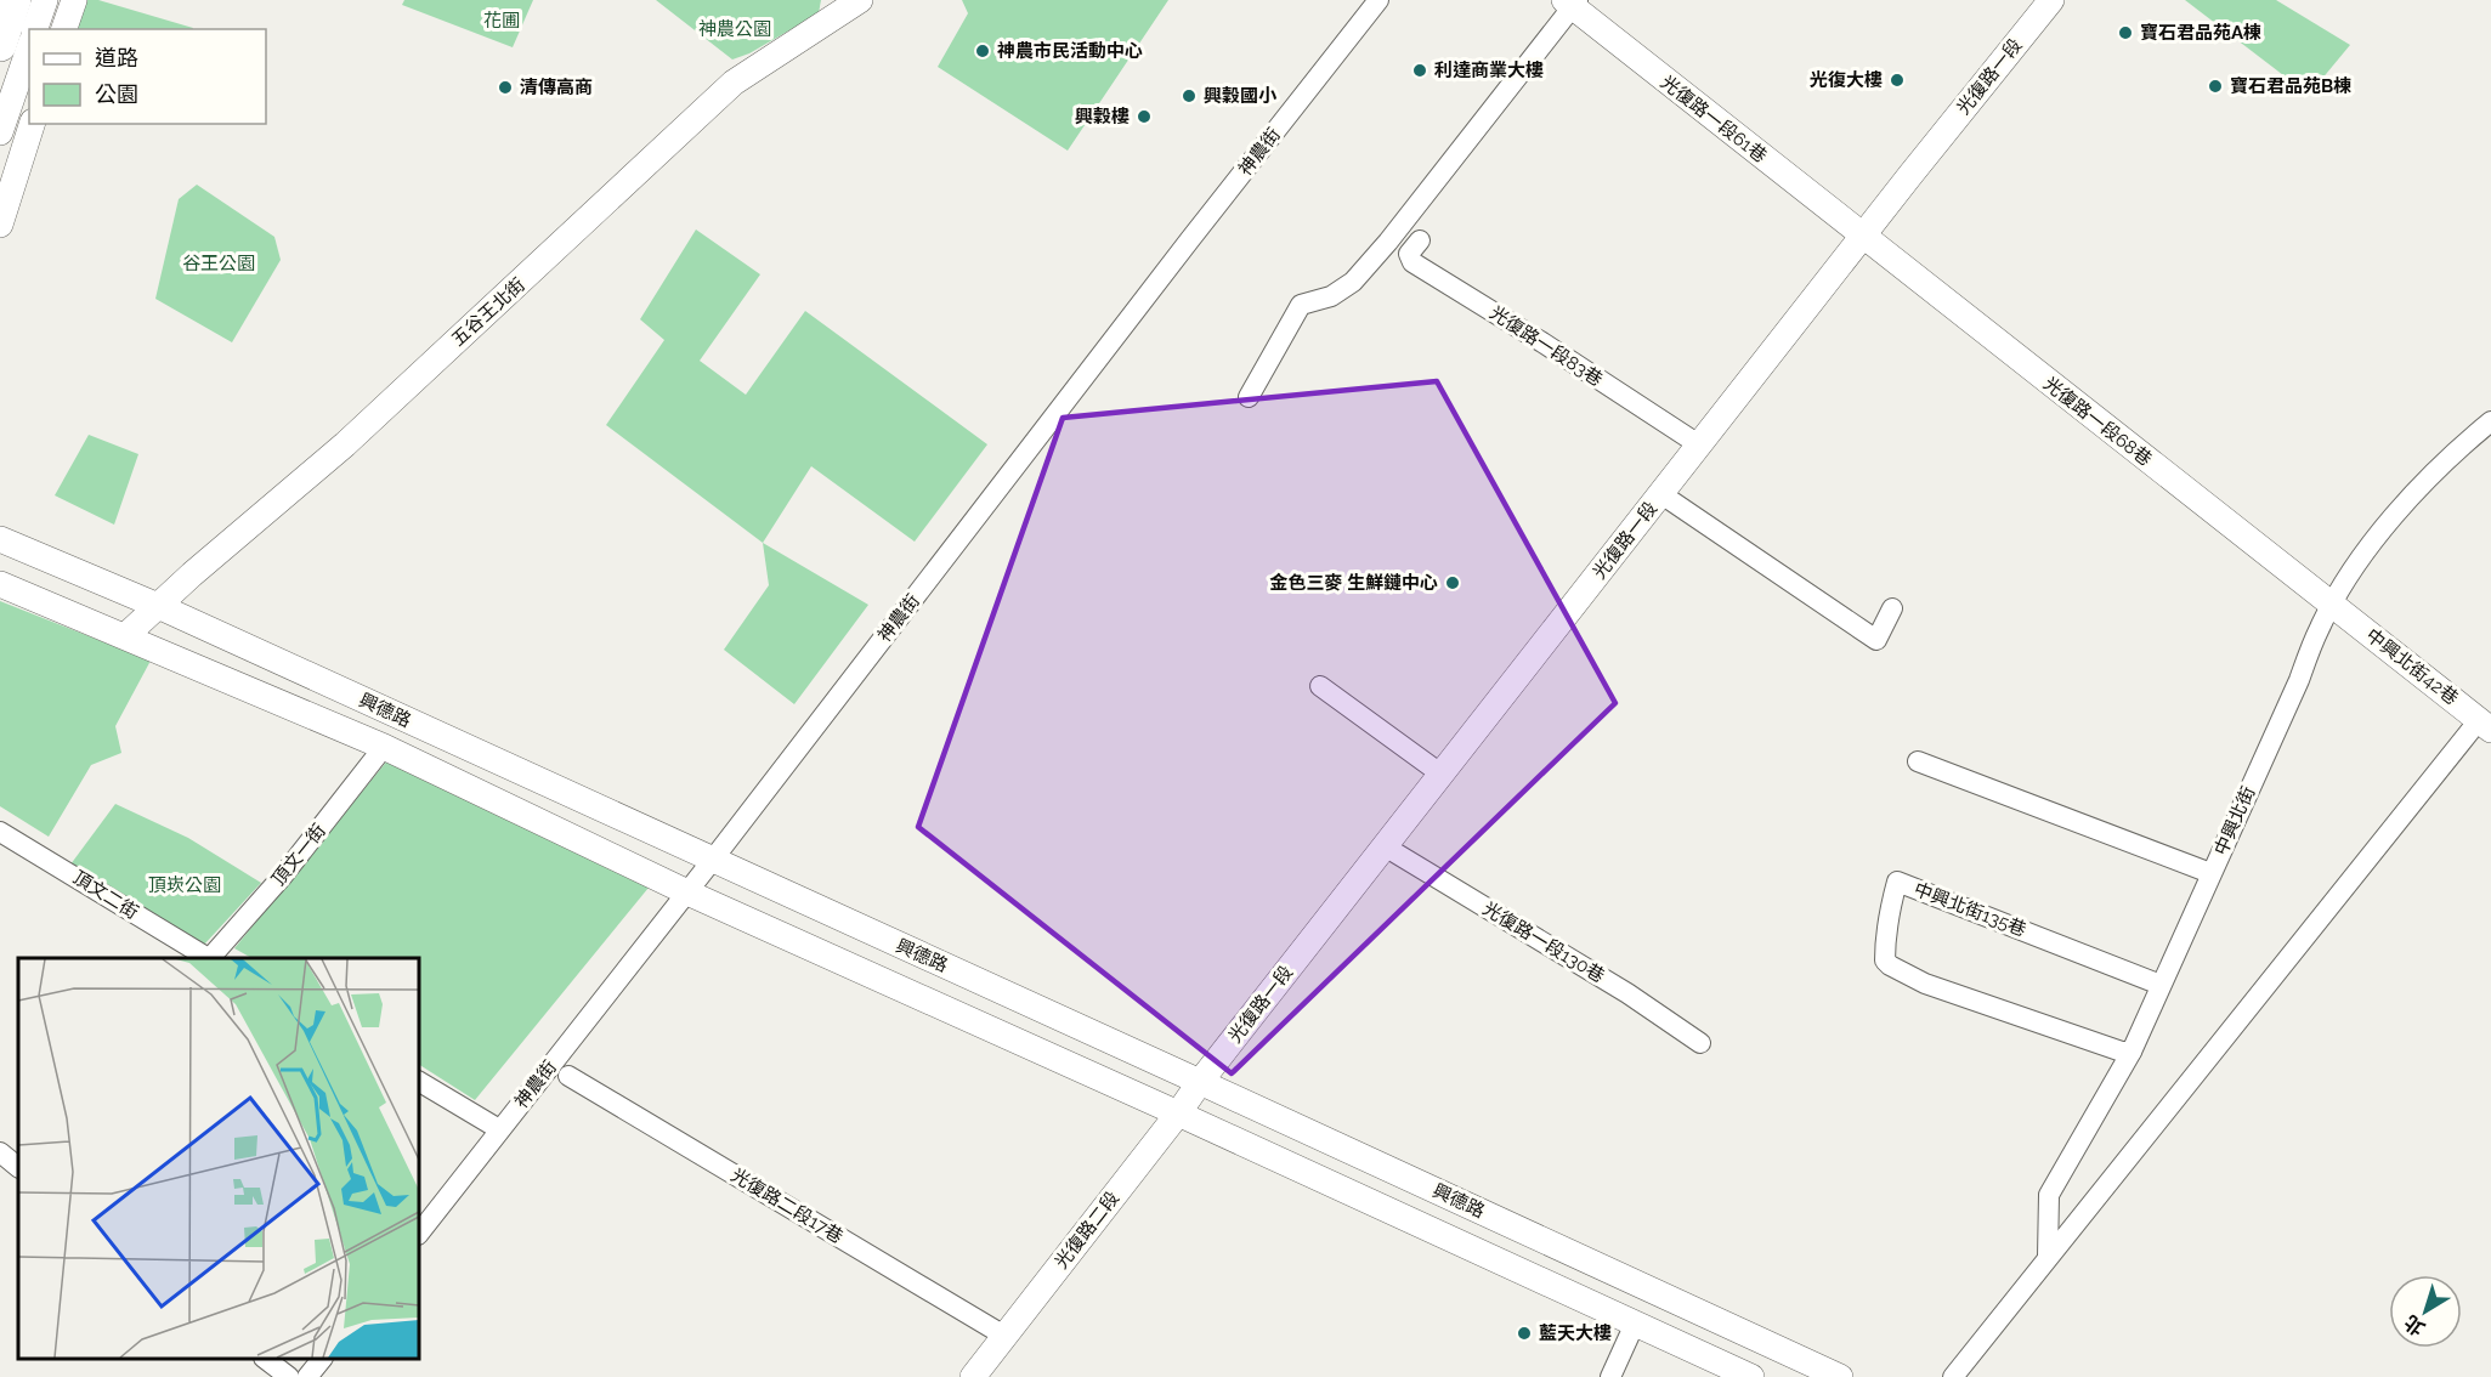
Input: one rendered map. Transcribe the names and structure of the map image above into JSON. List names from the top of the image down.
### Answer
{
  "streets": {
    "street": [
      "光復路一段",
      "光復路一段61巷",
      "神農街",
      "五谷王北街",
      "光復路一段83巷",
      "光復路一段68巷",
      "中興北街42巷",
      "興德路",
      "中興北街",
      "頂文一街",
      "頂文二街",
      "中興北街135巷",
      "光復路一段130巷",
      "光復路二段17巷",
      "光復路二段"
    ]
  },
  "crossings": [
    ["光復路一段", "光復路一段61巷"],
    ["光復路一段", "光復路一段83巷"],
    ["光復路一段", "光復路一段68巷"],
    ["光復路一段", "興德路"],
    ["光復路一段", "光復路一段130巷"],
    ["光復路一段", "光復路二段"],
    ["光復路一段61巷", "光復路一段68巷"],
    ["神農街", "興德路"],
    ["五谷王北街", "興德路"],
    ["光復路一段68巷", "中興北街42巷"],
    ["光復路一段68巷", "中興北街"],
    ["中興北街42巷", "中興北街"],
    ["興德路", "頂文一街"],
    ["興德路", "光復路二段"],
    ["中興北街", "中興北街135巷"],
    ["光復路二段17巷", "光復路二段"]
  ],
  "parks": [
    "花圃",
    "神農公園",
    "谷王公園",
    "頂崁公園"
  ],
  "places": [
    "寶石君品苑A棟",
    "神農市民活動中心",
    "利達商業大樓",
    "光復大樓",
    "寶石君品苑B棟",
    "清傳高商",
    "興穀國小",
    "興穀樓",
    "金色三麥 生鮮鏈中心",
    "藍天大樓"
  ],
  "legend": ["道路", "公園"],
  "north": "bottom left"
}
